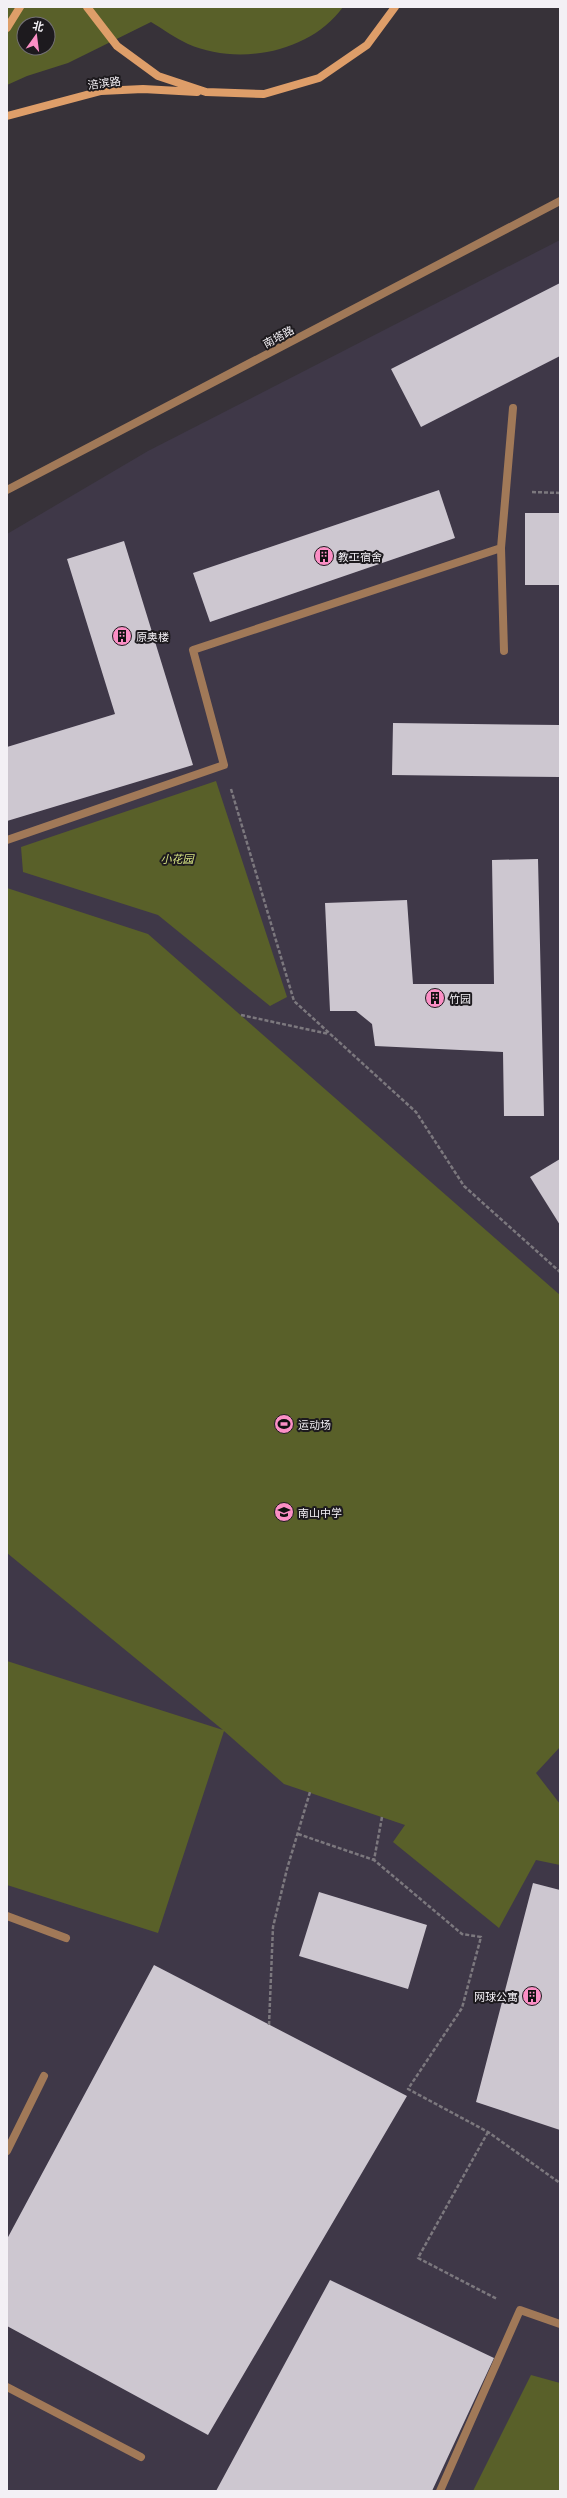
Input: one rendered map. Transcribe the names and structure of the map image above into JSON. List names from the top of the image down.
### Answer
{
  "streets": {
    "main road": ["涪滨路"],
    "street": ["南塔路"]
  },
  "parks": ["小花园"],
  "places": {
    "building": [
      "教工宿舍",
      "原奥楼",
      "竹园",
      "网球公寓"
    ],
    "sports": ["运动场"],
    "school or university": ["南山中学"]
  },
  "north": "top"
}
